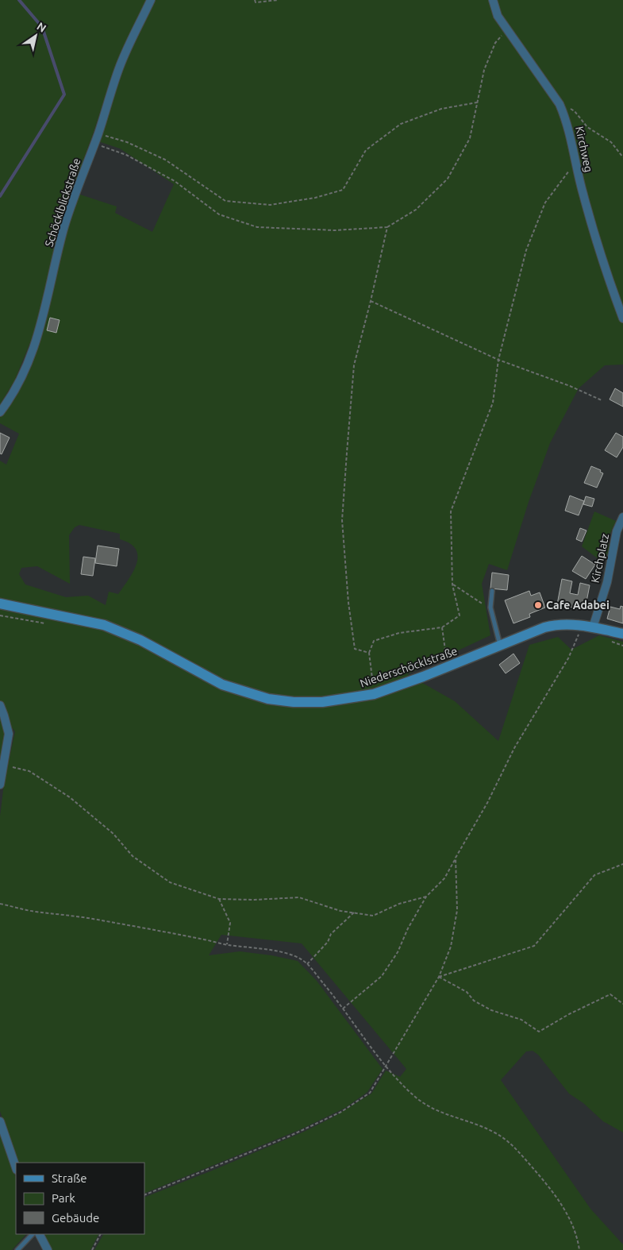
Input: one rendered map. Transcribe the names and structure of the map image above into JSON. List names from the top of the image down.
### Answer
{
  "streets": {
    "main road": ["Niederschöcklstraße"],
    "street": ["Kirchweg", "Schöcklblickstraße", "Kirchplatz"]
  },
  "crossings": [
    ["Kirchplatz", "Niederschöcklstraße"]
  ],
  "places": ["Cafe Adabei"],
  "legend": ["Straße", "Park", "Gebäude"],
  "north": "top right"
}
